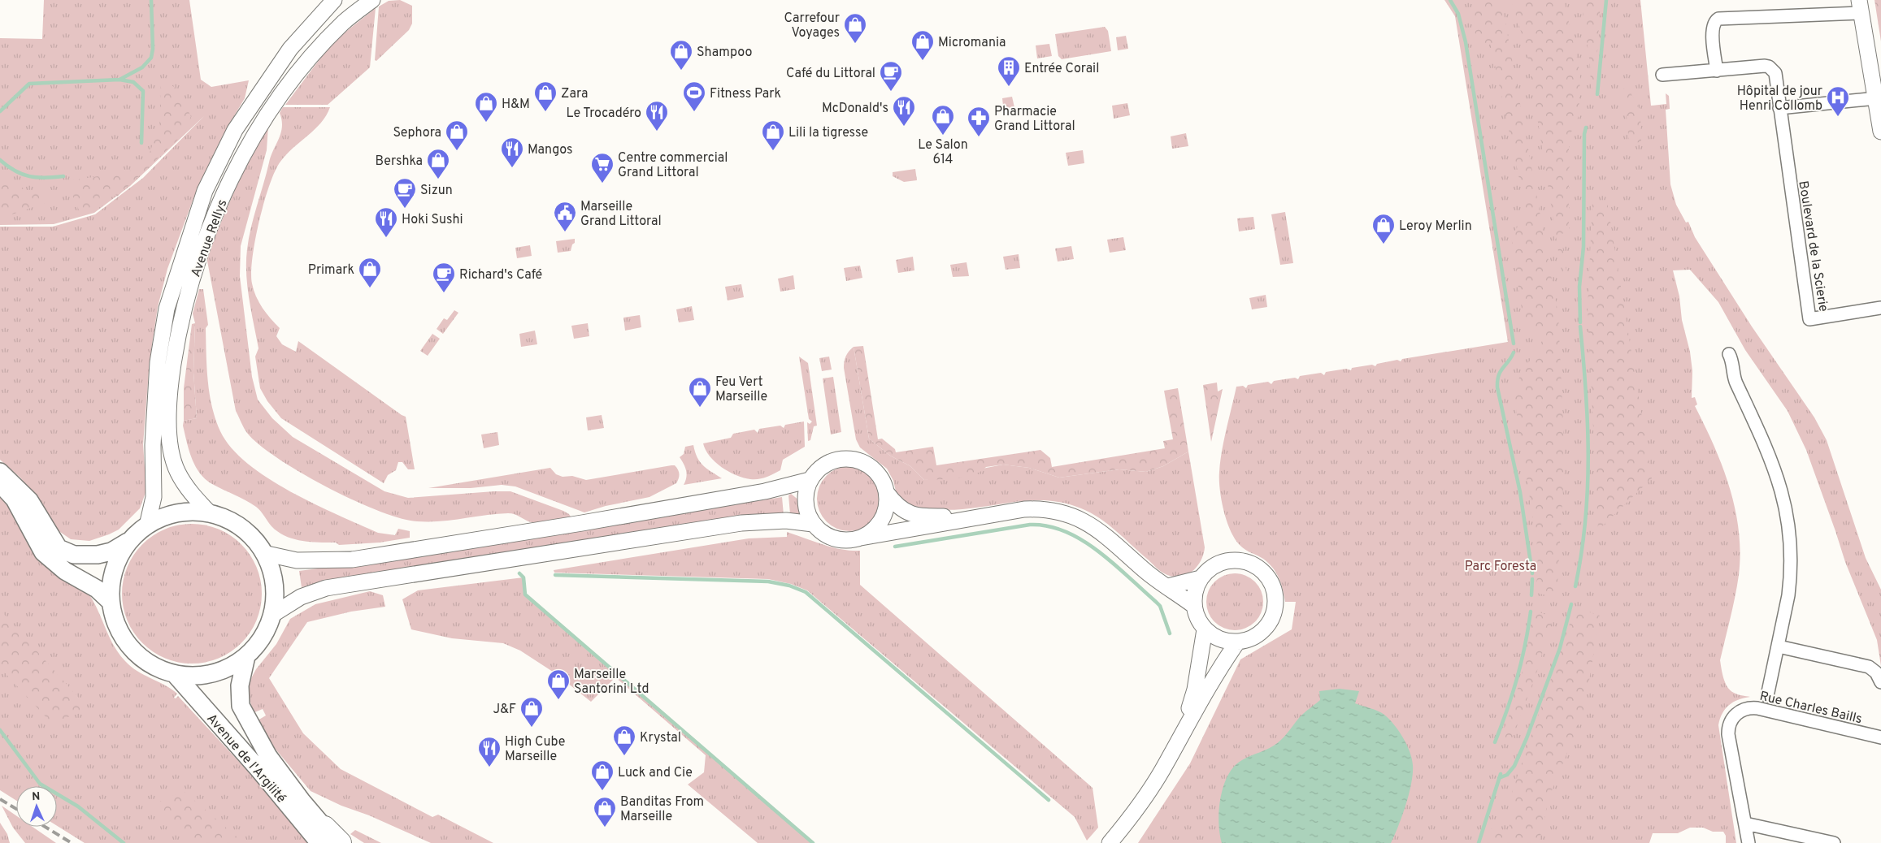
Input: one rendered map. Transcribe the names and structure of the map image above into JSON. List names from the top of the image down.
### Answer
{
  "streets": {
    "main road": ["Avenue de l'Argilité"],
    "street": ["Avenue Rellys", "Boulevard de la Scierie", "Rue Charles Baills"]
  },
  "parks": ["Parc Foresta"],
  "places": {
    "shop": [
      "Carrefour Voyages",
      "Micromania",
      "Shampoo",
      "Zara",
      "H&M",
      "Le Salon 614",
      "Sephora",
      "Lili la tigresse",
      "Bershka",
      "Leroy Merlin",
      "Primark",
      "Feu Vert Marseille",
      "Marseille Santorini Ltd",
      "J&F",
      "Krystal",
      "Luck and Cie",
      "Banditas From Marseille"
    ],
    "building": ["Entrée Corail"],
    "cafe": ["Café du Littoral", "Sizun", "Richard's Café"],
    "sports": ["Fitness Park"],
    "hospital": ["Hôpital de jour Henri Collomb"],
    "restaurant": [
      "McDonald's",
      "Le Trocadéro",
      "Mangos",
      "Hoki Sushi",
      "High Cube Marseille"
    ],
    "pharmacy": ["Pharmacie Grand Littoral"],
    "supermarket": ["Centre commercial Grand Littoral"],
    "public building": ["Marseille Grand Littoral"]
  },
  "north": "top"
}
